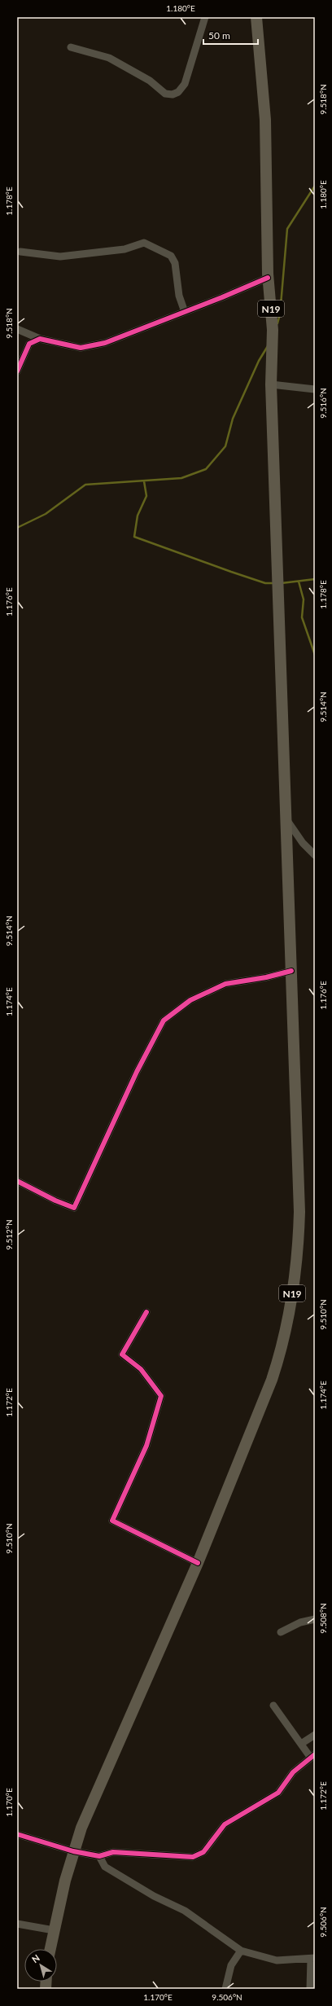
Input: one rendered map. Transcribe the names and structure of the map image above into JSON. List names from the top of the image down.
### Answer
{
  "streets": {
    "main road": ["N19"]
  },
  "scale_bar": "50 m",
  "north": "top left",
  "coordinates": [
    "1.180°E",
    "9.518°N",
    "1.178°E",
    "9.516°N",
    "1.176°E",
    "9.514°N",
    "1.174°E",
    "9.512°N",
    "9.510°N",
    "1.172°E",
    "9.508°N",
    "1.170°E",
    "9.506°N"
  ]
}
